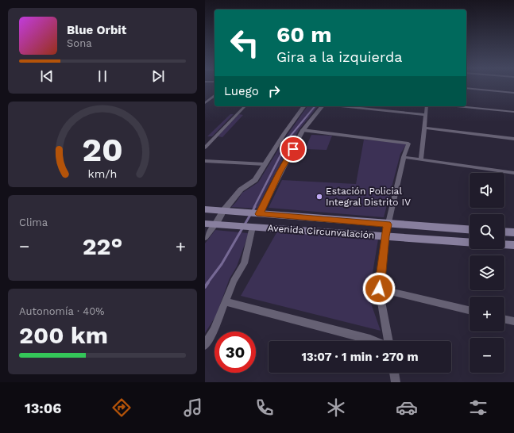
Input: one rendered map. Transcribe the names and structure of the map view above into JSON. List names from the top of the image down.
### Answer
{
  "streets": {
    "main road": ["Avenida Circunvalación"]
  },
  "places": ["Estación Policial Integral Distrito IV"],
  "page": {
    "turn": ["60 m", "Gira a la izquierda"],
    "song": ["Blue Orbit", "Sona"],
    "then": "Luego",
    "map_buttons": ["+", "−"],
    "tile": [
      "Clima",
      ["Autonomía · 40%", "200 km"]
    ],
    "heat": ["−", "22°", "+"],
    "limit": "30",
    "trip": "13:07 · 1 min · 270 m",
    "tabs": "13:06",
    "gauge": ["20", "km/h"]
  }
}
